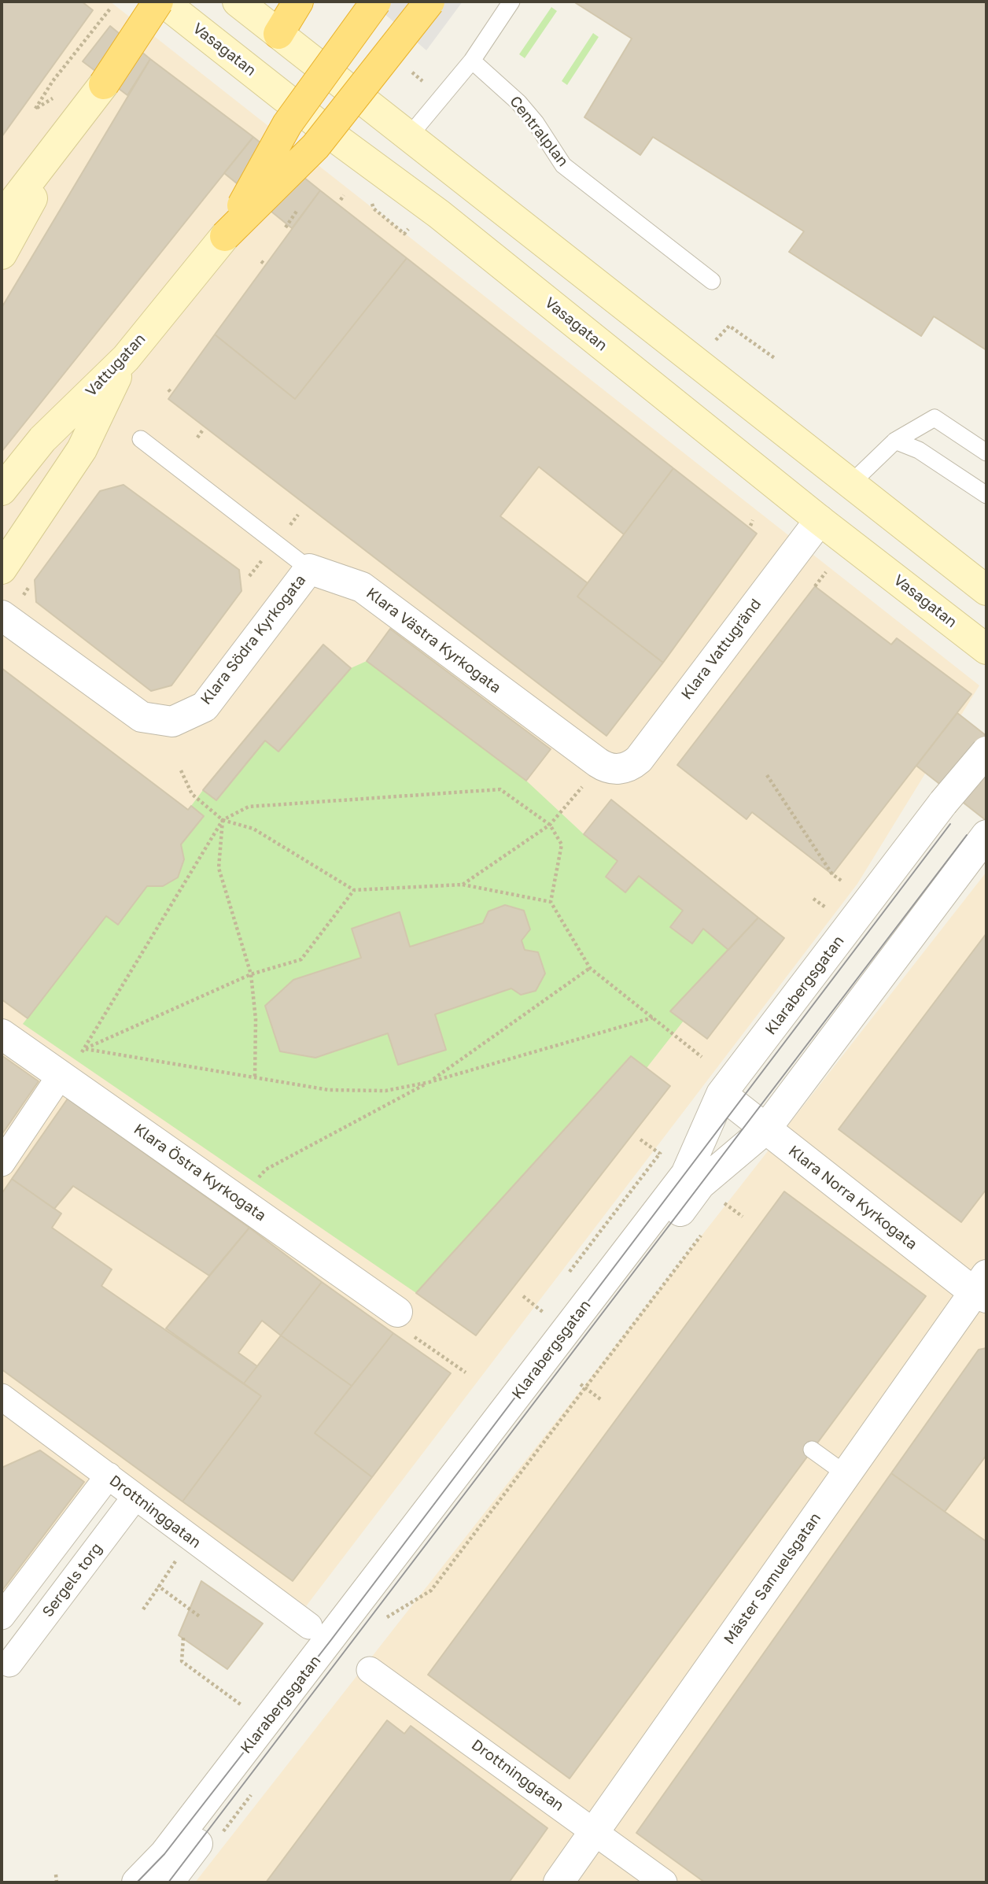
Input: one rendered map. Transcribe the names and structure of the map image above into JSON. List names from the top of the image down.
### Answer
{
  "streets": {
    "main road": ["Vasagatan", "Vattugatan"],
    "street": [
      "Klara Södra Kyrkogata",
      "Klara Västra Kyrkogata",
      "Klara Vattugränd",
      "Klarabergsgatan",
      "Klara Östra Kyrkogata",
      "Klara Norra Kyrkogata",
      "Drottninggatan",
      "Mäster Samuelsgatan",
      "Sergels torg"
    ],
    "lane": ["Centralplan"]
  },
  "crossings": [
    ["Vasagatan", "Klara Vattugränd"],
    ["Klara Södra Kyrkogata", "Klara Västra Kyrkogata"],
    ["Klara Västra Kyrkogata", "Klara Vattugränd"],
    ["Klarabergsgatan", "Klara Norra Kyrkogata"],
    ["Klara Norra Kyrkogata", "Mäster Samuelsgatan"],
    ["Drottninggatan", "Mäster Samuelsgatan"],
    ["Drottninggatan", "Sergels torg"]
  ]
}
